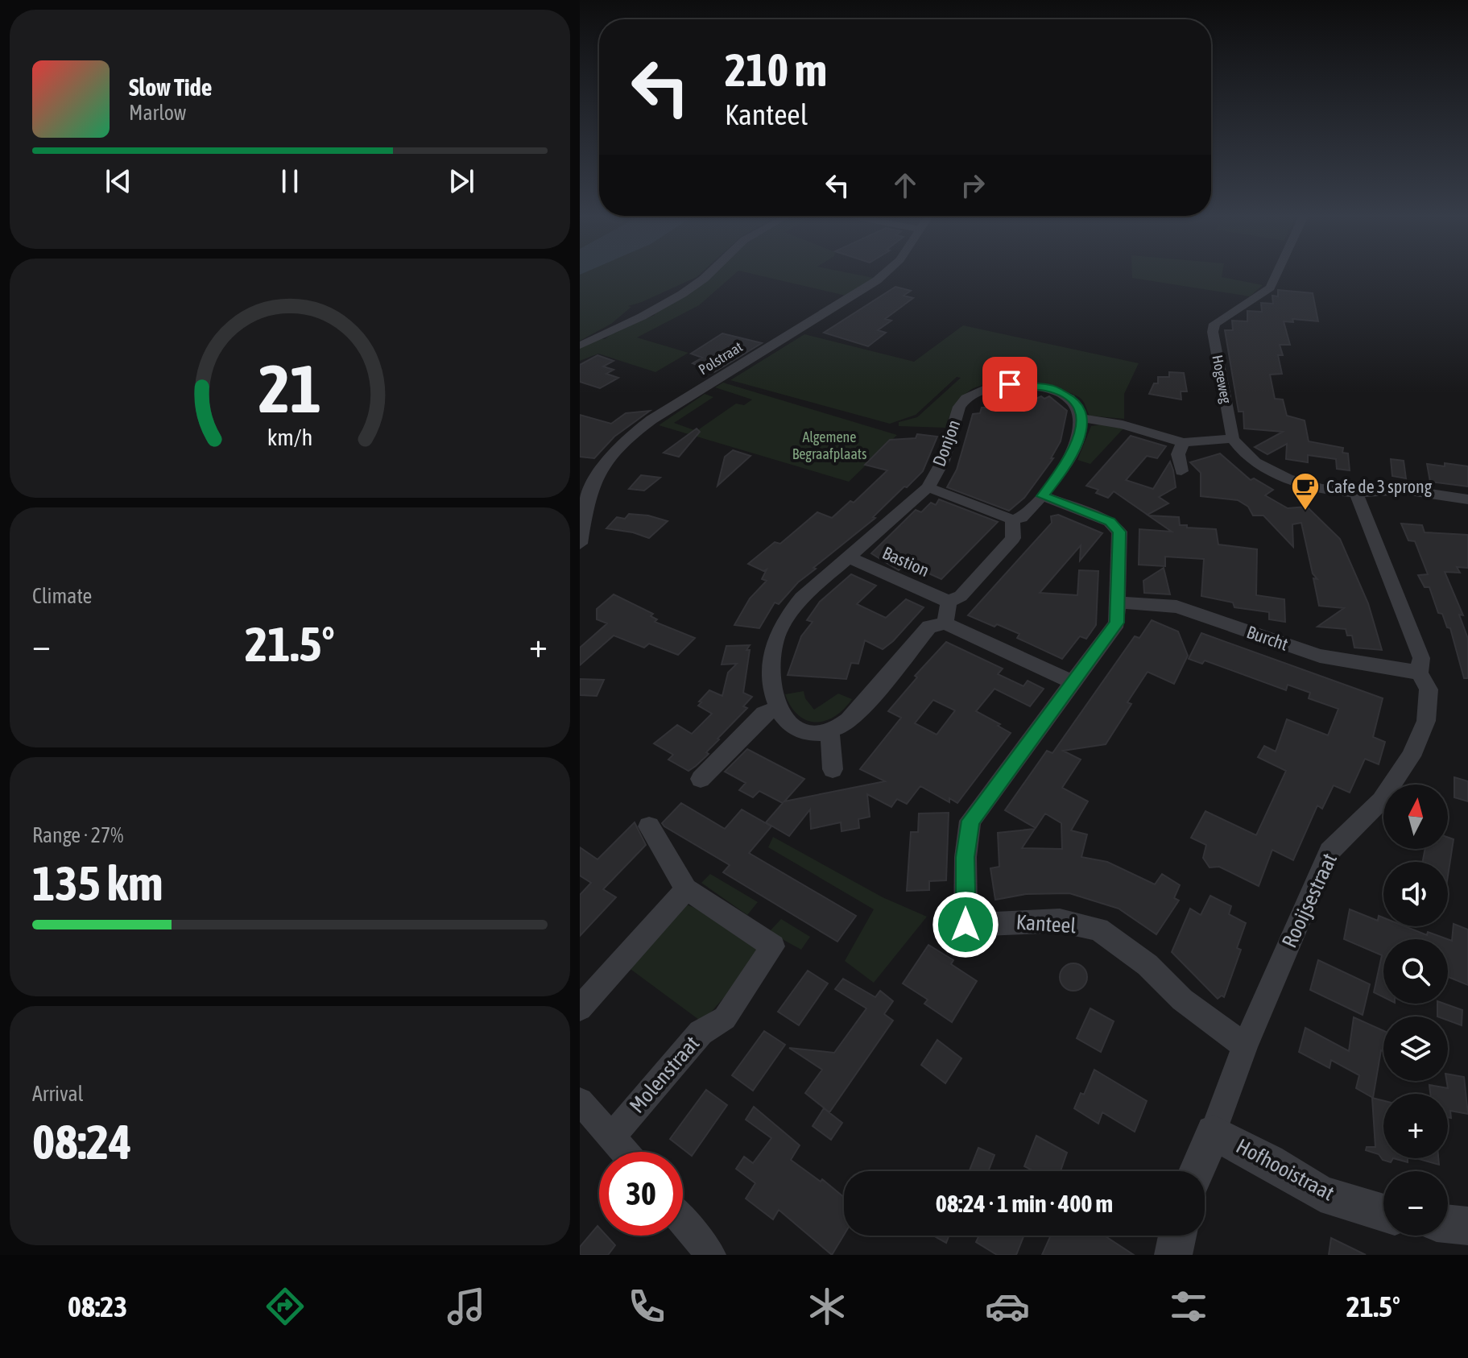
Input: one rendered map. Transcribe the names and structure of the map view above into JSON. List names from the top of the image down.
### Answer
{
  "streets": {
    "street": [
      "Polstraat",
      "Hogeweg",
      "Donjon",
      "Bastion",
      "Burcht",
      "Rooijsestraat",
      "Kanteel",
      "Molenstraat",
      "Hofhooistraat"
    ]
  },
  "crossings": [
    ["Donjon", "Bastion"],
    ["Donjon", "Kanteel"],
    ["Burcht", "Rooijsestraat"],
    ["Burcht", "Kanteel"],
    ["Rooijsestraat", "Kanteel"],
    ["Rooijsestraat", "Hofhooistraat"]
  ],
  "parks": ["Algemene Begraafplaats"],
  "places": {
    "cafe": ["Cafe de 3 sprong"]
  },
  "north": "top",
  "page": {
    "turn": ["210 m", "Kanteel"],
    "song": ["Slow Tide", "Marlow"],
    "tile": [
      "Climate",
      ["Range · 27%", "135 km"],
      ["Arrival", "08:24"]
    ],
    "heat": ["−", "21.5°", "+"],
    "map_buttons": ["+", "−"],
    "limit": "30",
    "trip": "08:24 · 1 min · 400 m",
    "tabs": ["08:23", "21.5°"],
    "gauge": ["21", "km/h"]
  }
}
